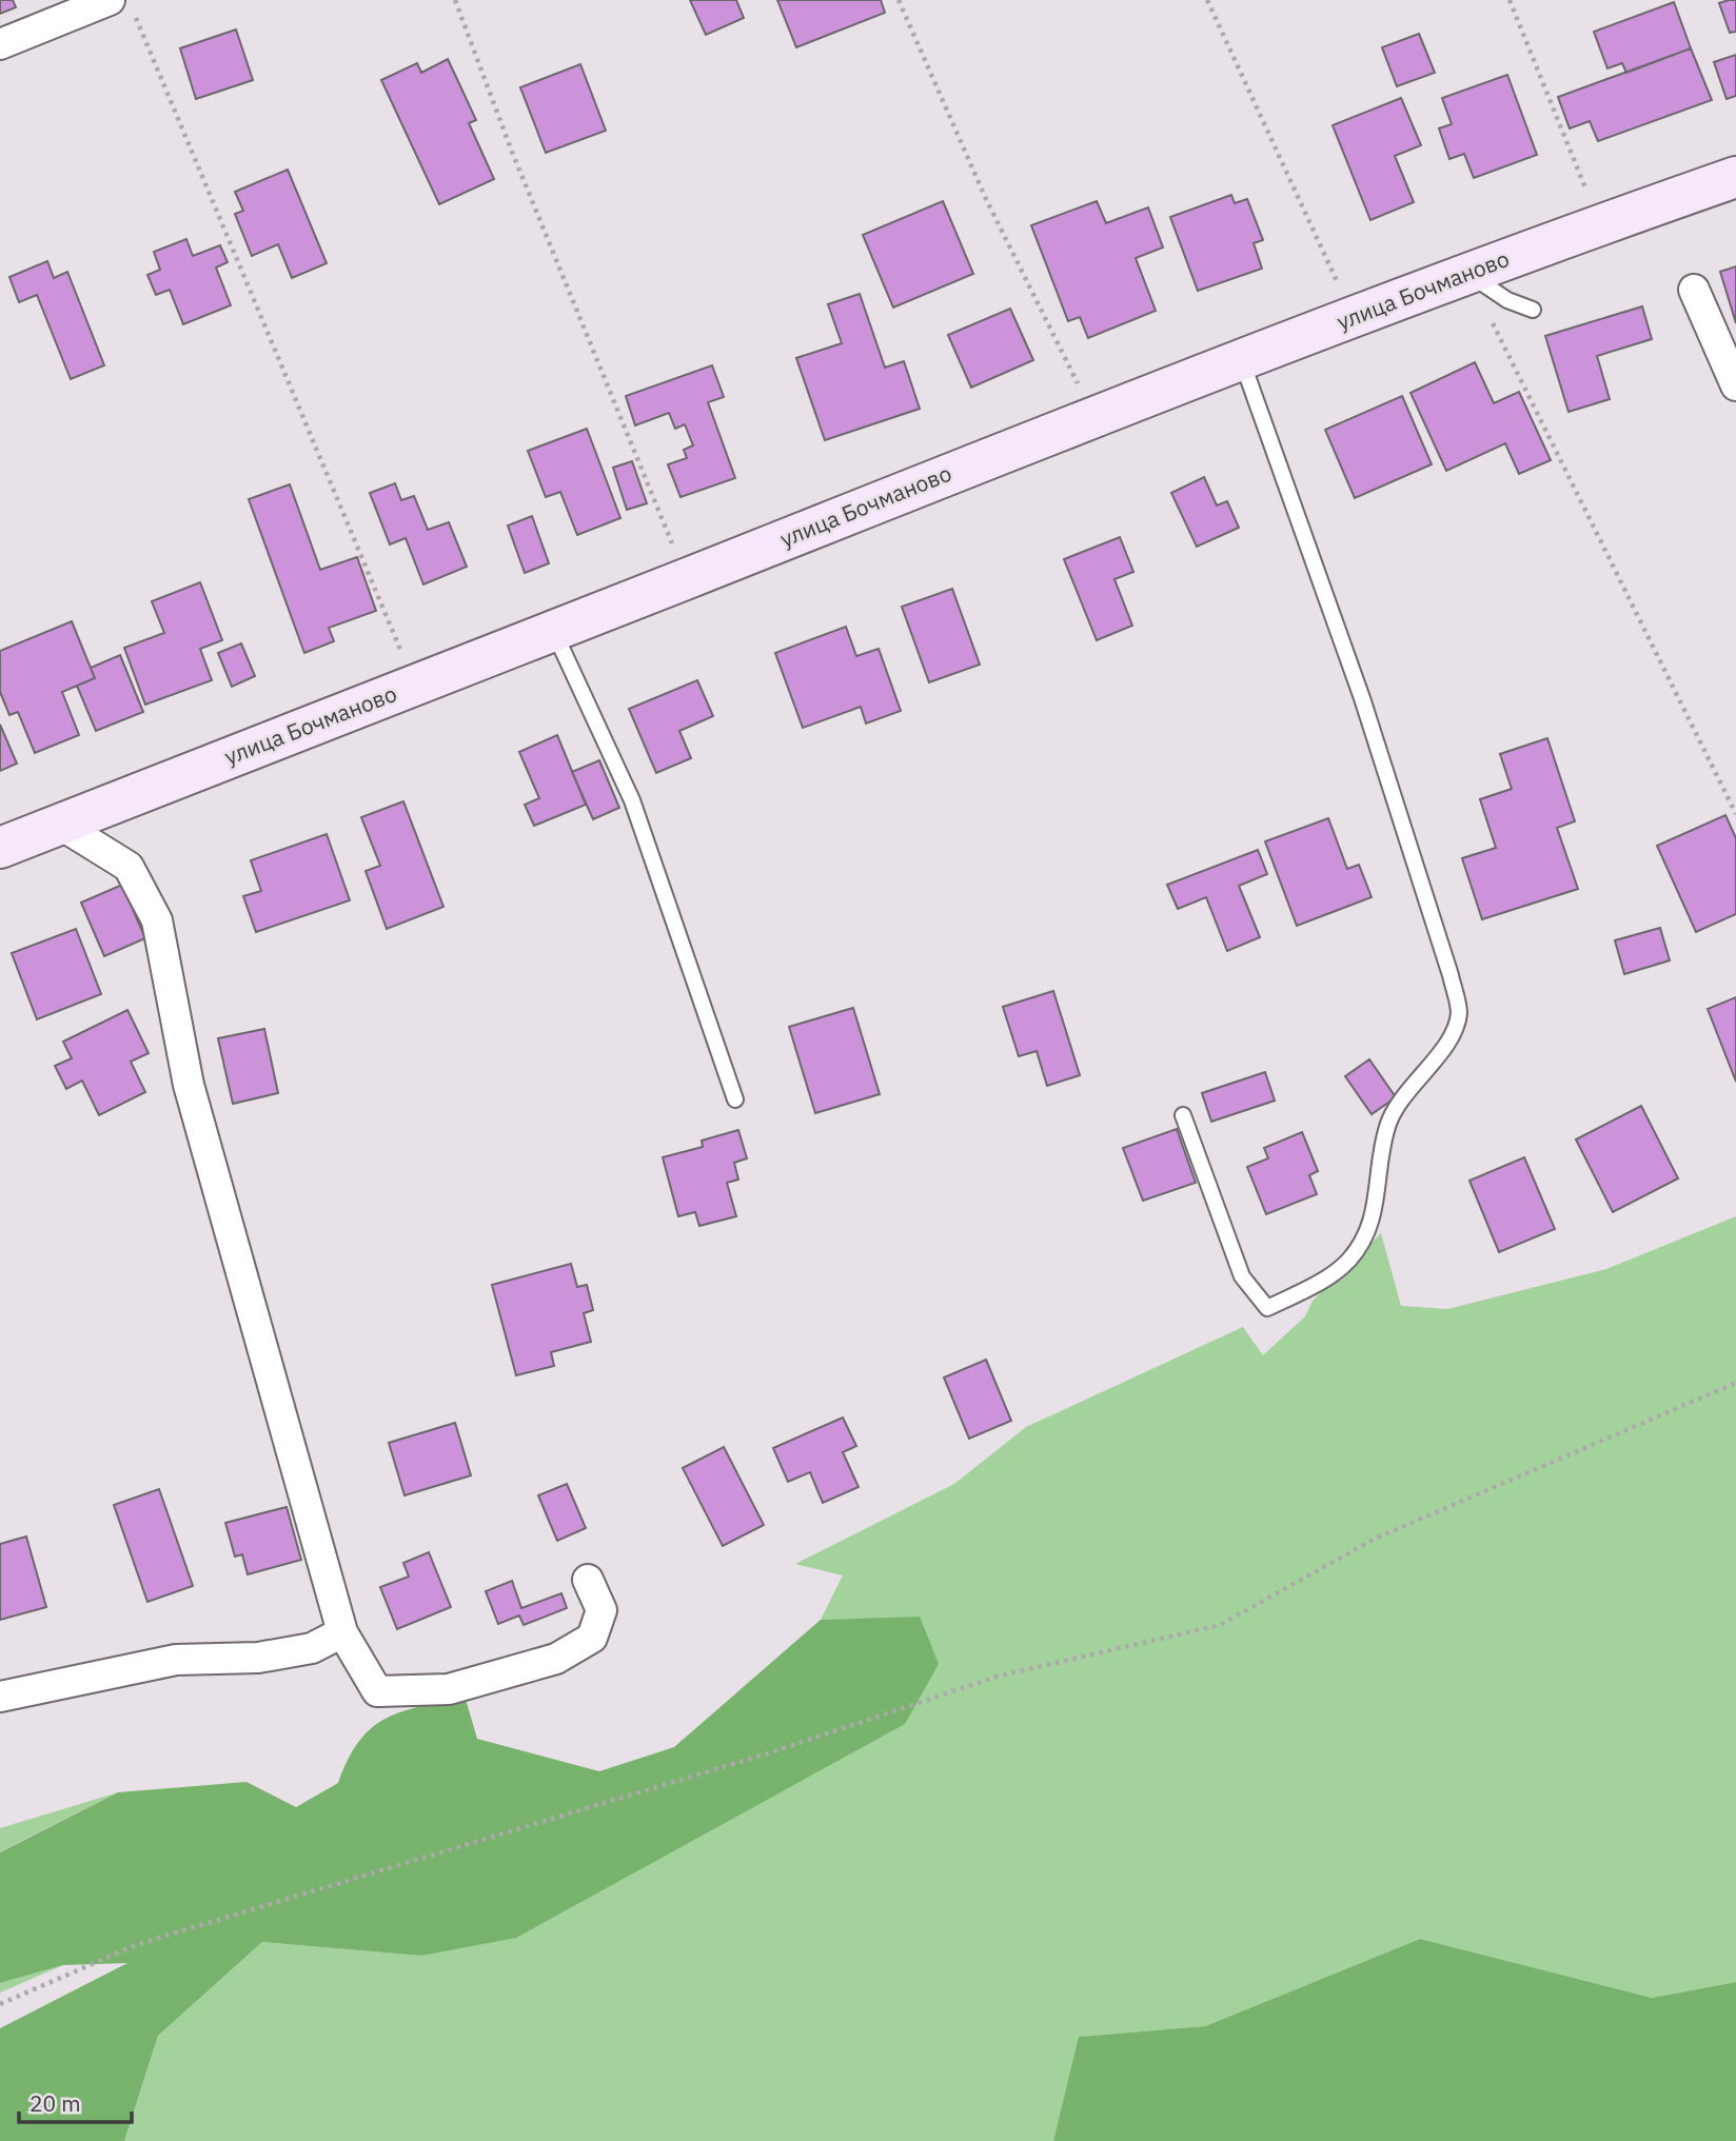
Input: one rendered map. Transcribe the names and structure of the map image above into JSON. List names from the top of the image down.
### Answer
{
  "streets": {
    "main road": ["улица Бочманово"]
  },
  "scale_bar": "20 m"
}
